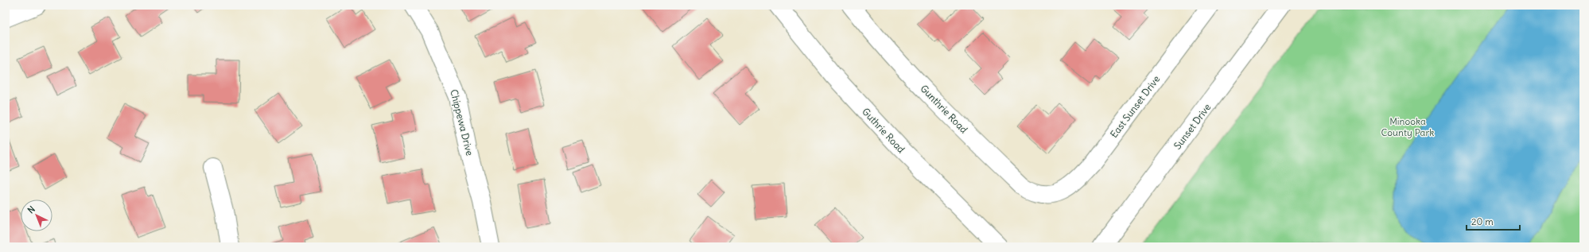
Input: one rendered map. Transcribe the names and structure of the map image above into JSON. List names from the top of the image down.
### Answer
{
  "streets": {
    "street": [
      "East Sunset Drive",
      "Gunthrie Road",
      "Chippewa Drive",
      "Sunset Drive",
      "Guthrie Road"
    ]
  },
  "crossings": [
    ["East Sunset Drive", "Gunthrie Road"]
  ],
  "parks": ["Minooka County Park"],
  "scale_bar": "20 m",
  "north": "top left"
}
